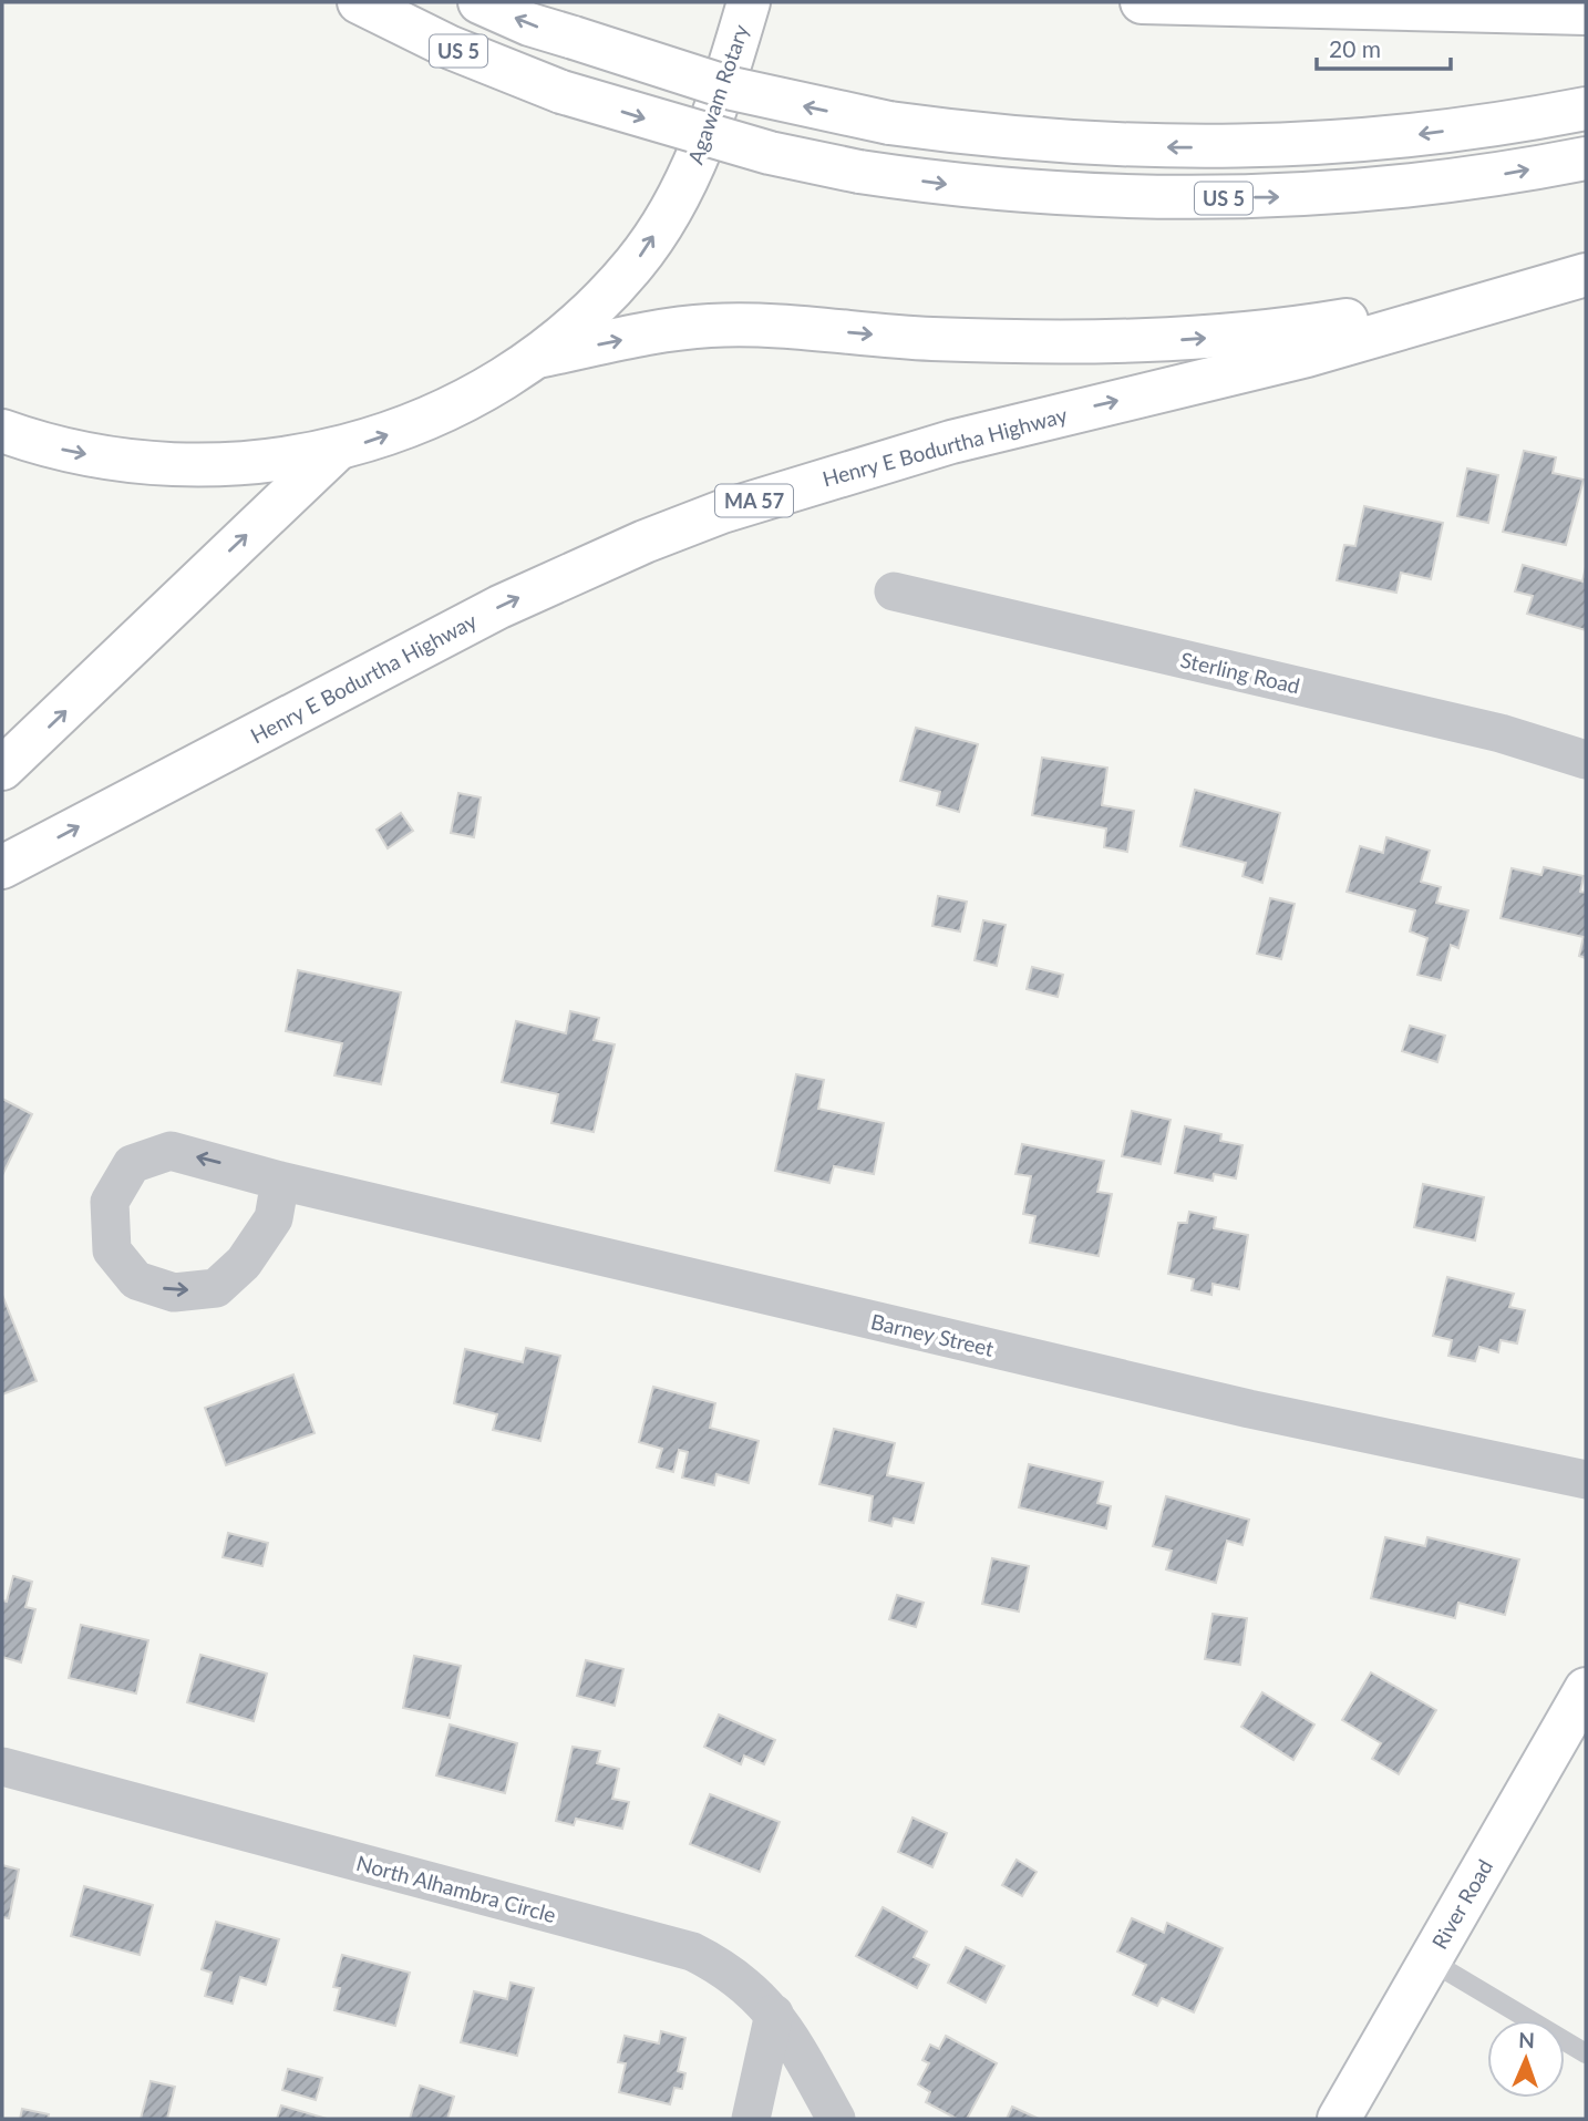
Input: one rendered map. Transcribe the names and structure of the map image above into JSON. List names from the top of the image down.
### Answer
{
  "streets": {
    "main road": [
      "US 5",
      "Agawam Rotary",
      "Henry E Bodurtha Highway",
      "MA 57",
      "River Road"
    ],
    "street": ["Sterling Road", "Barney Street", "North Alhambra Circle"]
  },
  "scale_bar": "20 m",
  "north": "top"
}
